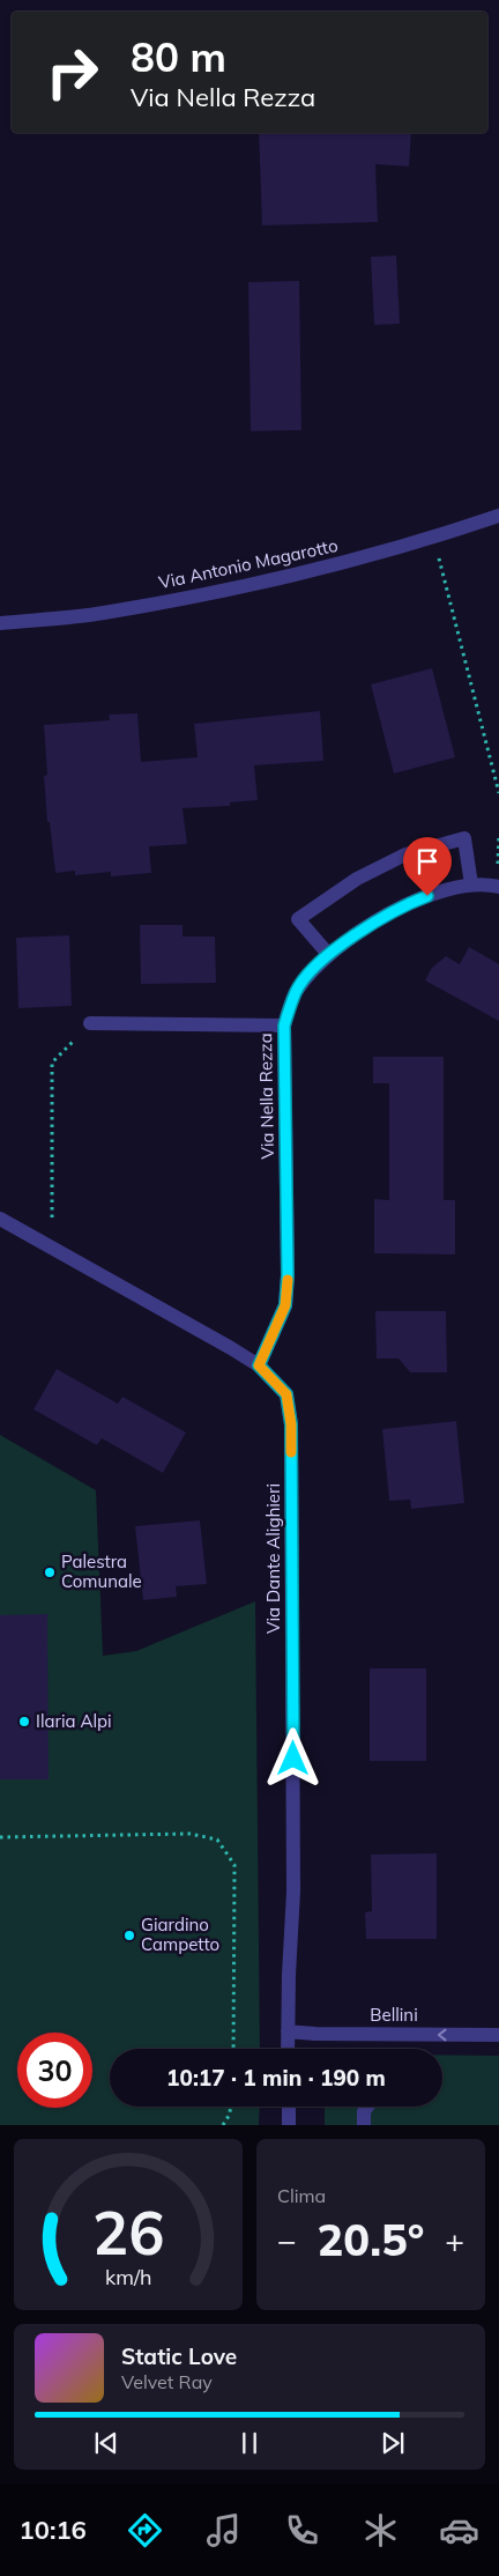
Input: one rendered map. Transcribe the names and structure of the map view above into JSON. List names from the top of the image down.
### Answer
{
  "streets": {
    "street": [
      "Via Antonio Magarotto",
      "Via Nella Rezza",
      "Via Dante Alighieri",
      "Bellini"
    ]
  },
  "crossings": [
    ["Via Nella Rezza", "Via Dante Alighieri"],
    ["Via Dante Alighieri", "Bellini"]
  ],
  "one_way": ["Bellini"],
  "places": ["Palestra Comunale", "Ilaria Alpi", "Giardino Campetto"],
  "page": {
    "turn": ["80 m", "Via Nella Rezza"],
    "limit": "30",
    "trip": "10:17 · 1 min · 190 m",
    "tile": "Clima",
    "heat": ["−", "20.5°", "+"],
    "song": ["Static Love", "Velvet Ray"],
    "tabs": "10:16",
    "gauge": ["26", "km/h"]
  }
}
